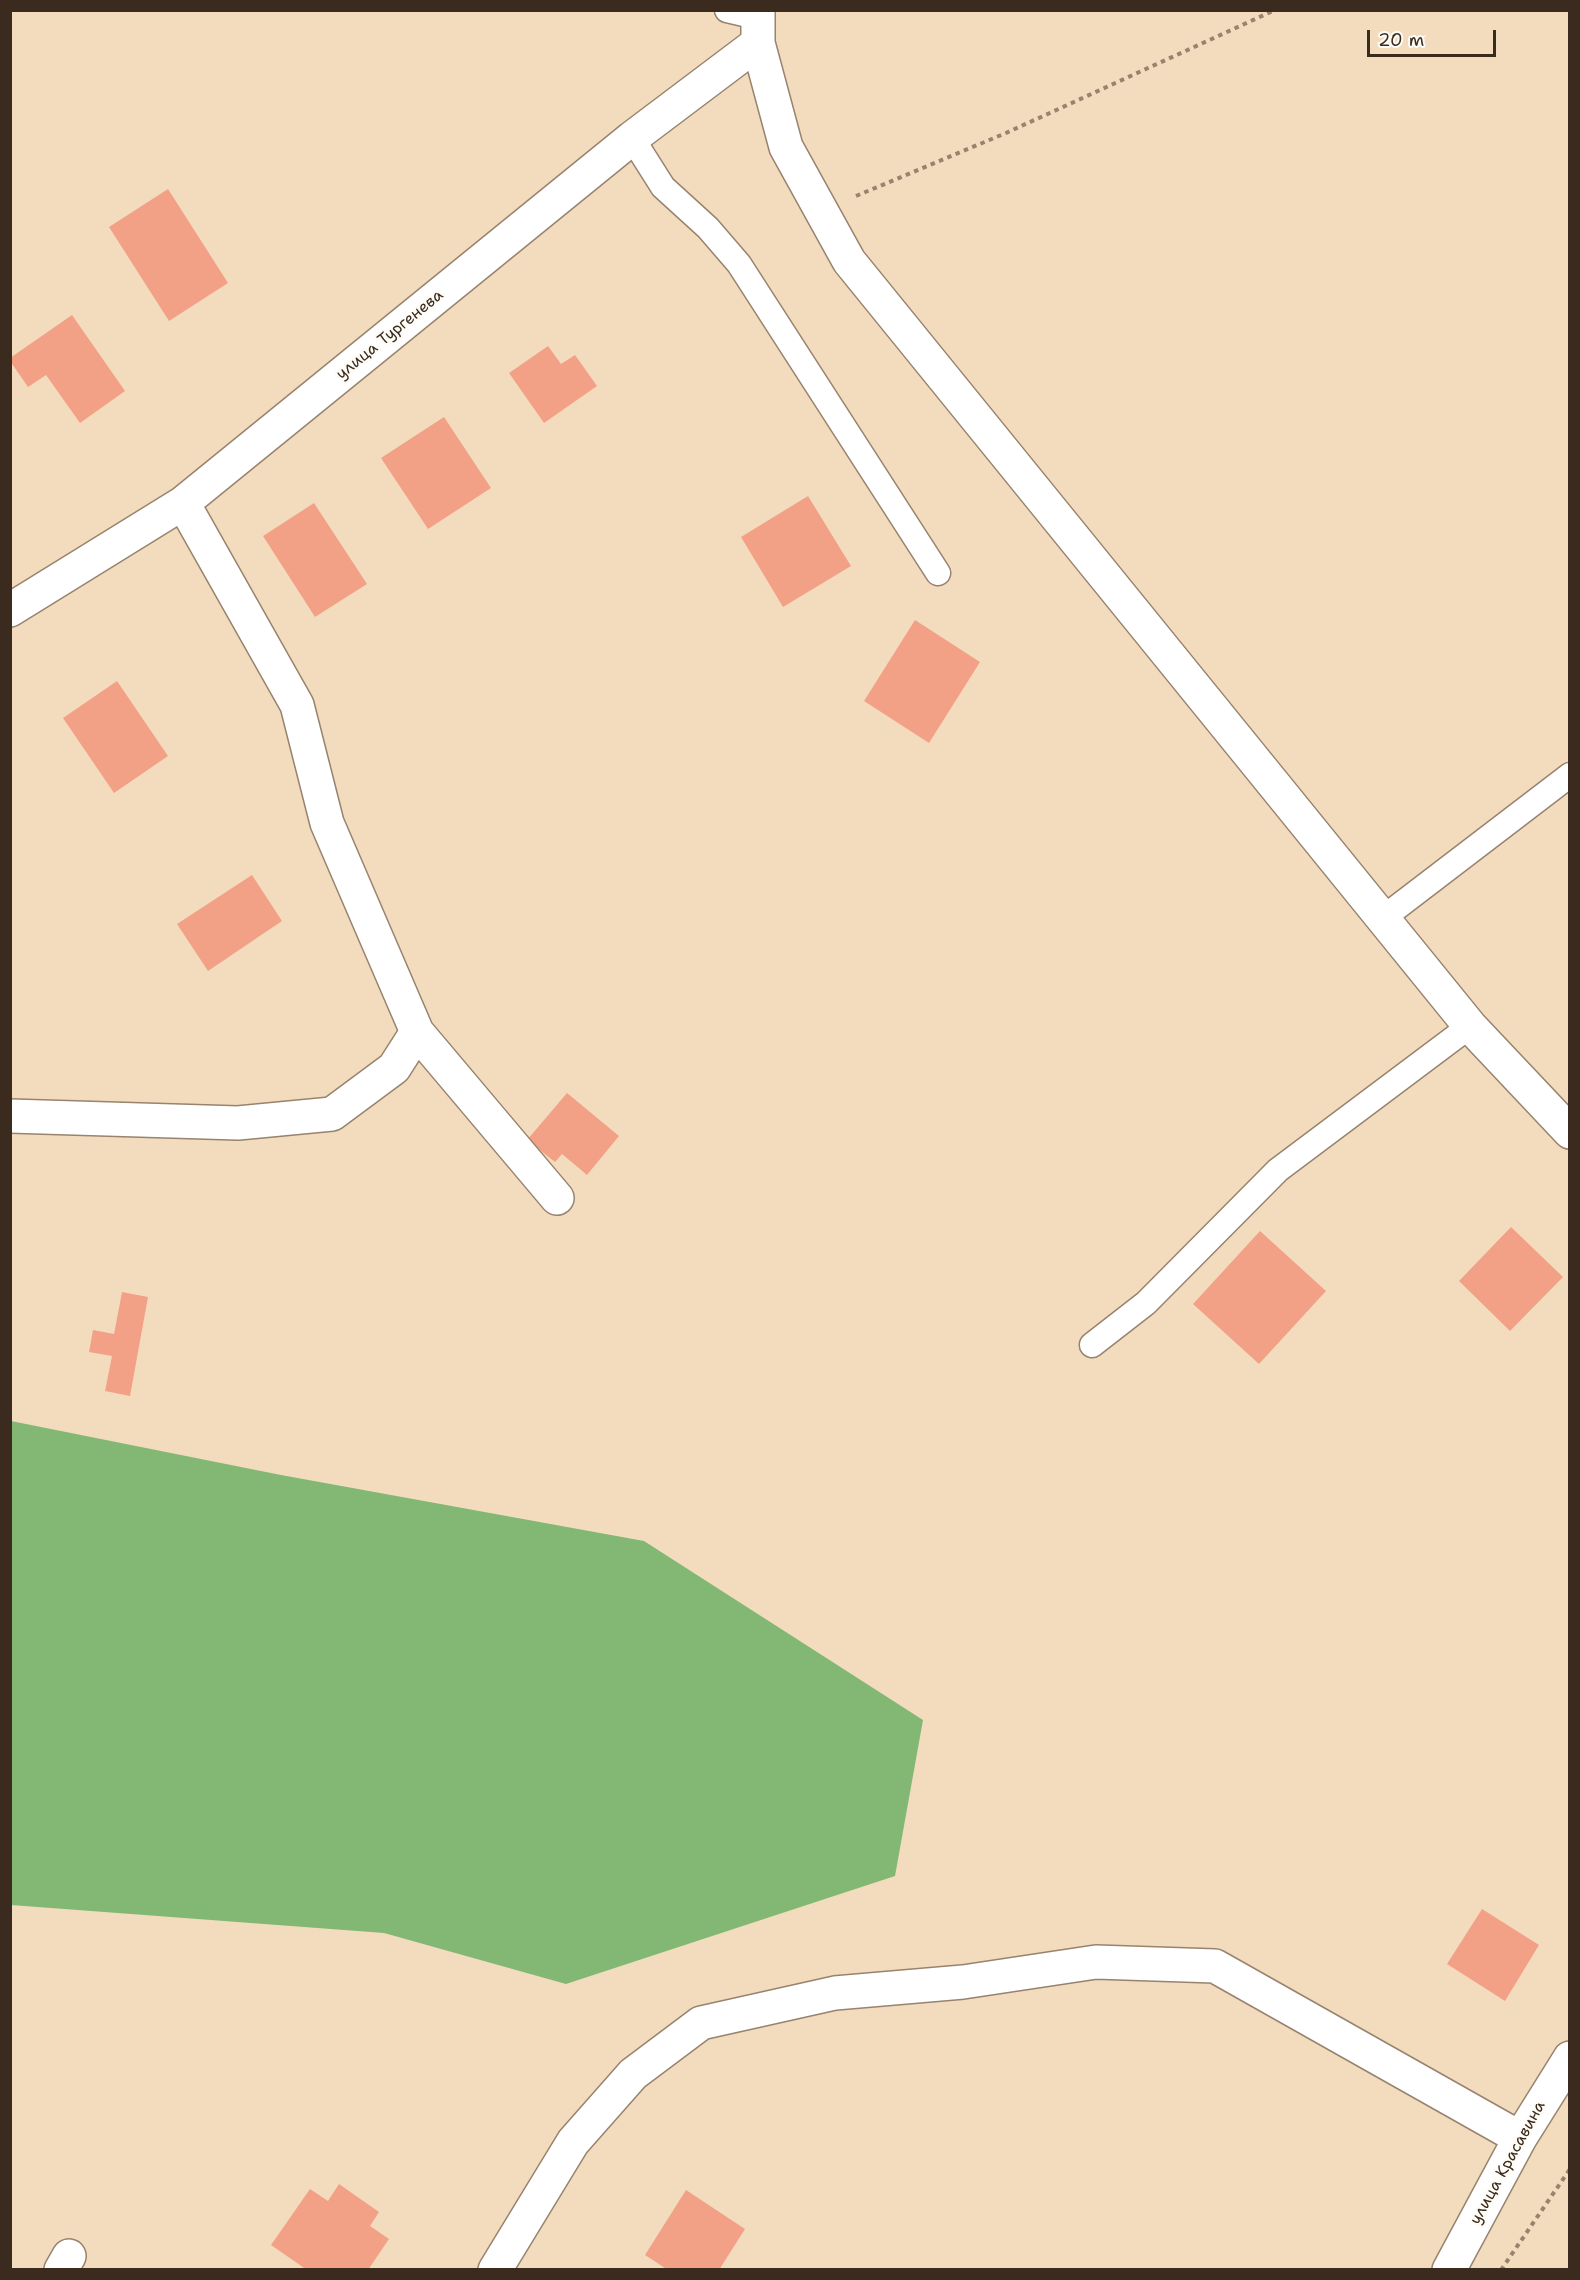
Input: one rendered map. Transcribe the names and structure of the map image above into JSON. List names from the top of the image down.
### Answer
{
  "streets": {
    "street": ["улица Тургенева", "улица Красавина"]
  },
  "scale_bar": "20 m"
}
